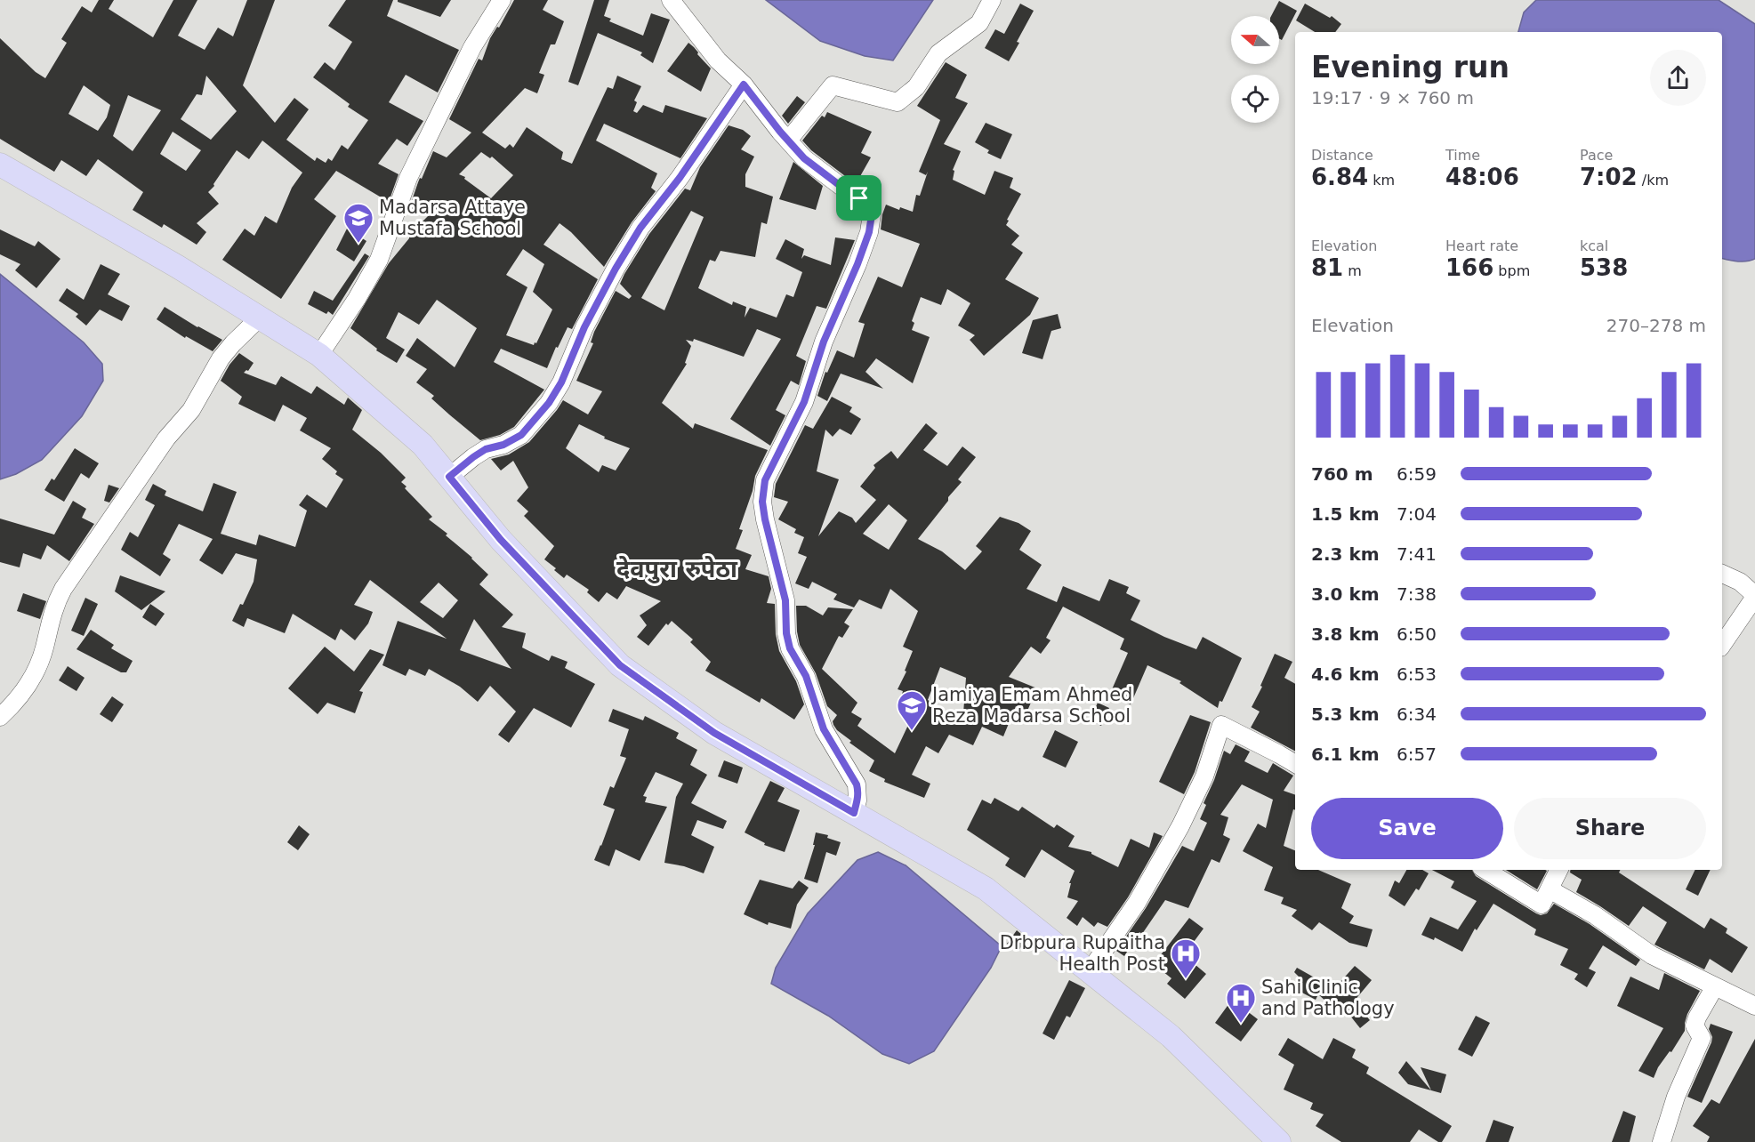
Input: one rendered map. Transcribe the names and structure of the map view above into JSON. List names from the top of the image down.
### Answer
{
  "districts": ["देवपुरा रुपेठा"],
  "places": {
    "school or university": ["Madarsa Attaye Mustafa School", "Jamiya Emam Ahmed Reza Madarsa School"],
    "hospital": ["Drbpura Rupaitha Health Post", "Sahi Clinic and Pathology"]
  },
  "north": "left",
  "page": {
    "heading": ["Evening run", "19:17 · 9 × 760 m"],
    "stats": [
      ["Distance", "6.84 km"],
      ["Time", "48:06"],
      ["Pace", "7:02 /km"],
      ["Elevation", "81 m"],
      ["Heart rate", "166 bpm"],
      ["kcal", "538"]
    ],
    "chart": ["Elevation", "270–278 m"],
    "list": [
      {
        "name": "760 m",
        "note": "6:59"
      },
      {
        "name": "1.5 km",
        "note": "7:04"
      },
      {
        "name": "2.3 km",
        "note": "7:41"
      },
      {
        "name": "3.0 km",
        "note": "7:38"
      },
      {
        "name": "3.8 km",
        "note": "6:50"
      },
      {
        "name": "4.6 km",
        "note": "6:53"
      },
      {
        "name": "5.3 km",
        "note": "6:34"
      },
      {
        "name": "6.1 km",
        "note": "6:57"
      }
    ],
    "buttons": ["Save", "Share"]
  }
}
